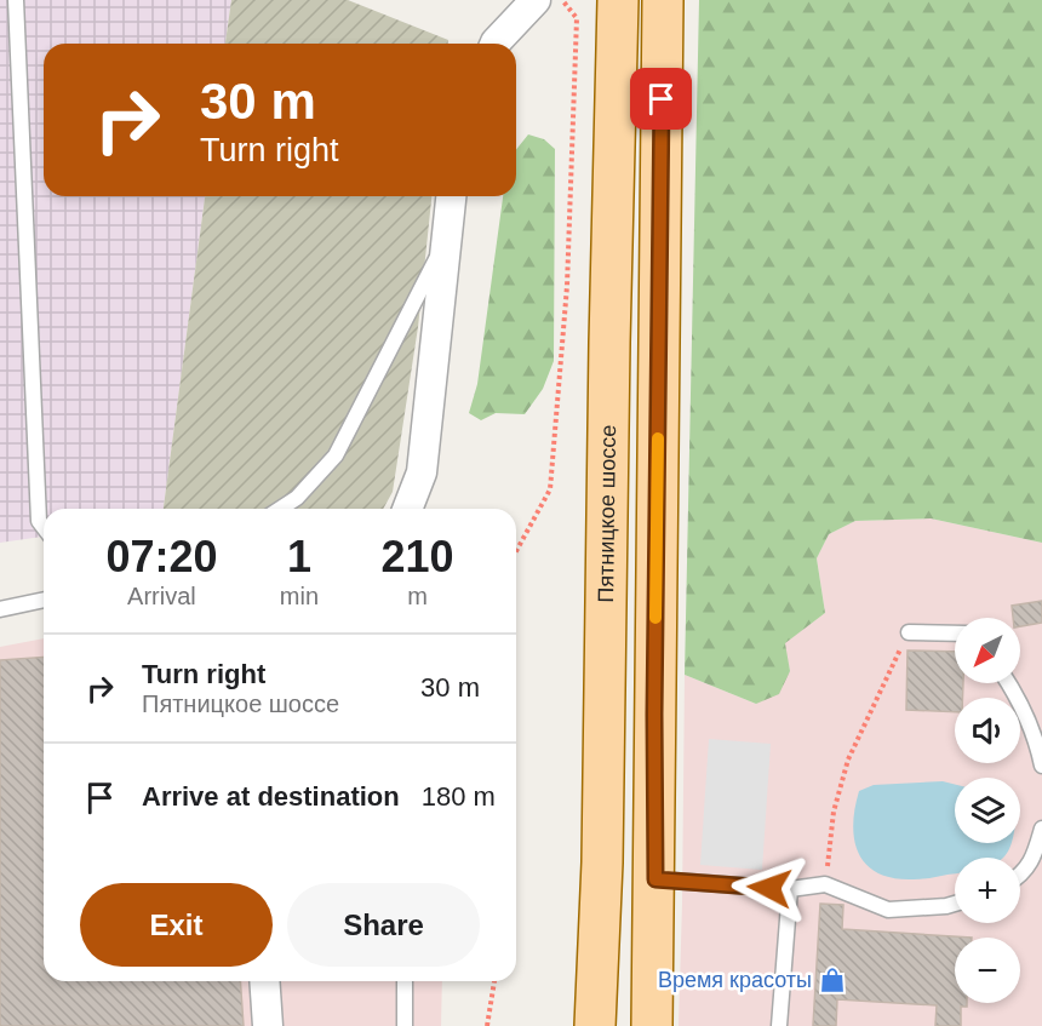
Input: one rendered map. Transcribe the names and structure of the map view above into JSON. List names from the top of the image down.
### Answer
{
  "streets": {
    "main road": ["Пятницкое шоссе"]
  },
  "places": {
    "shop": ["Время красоты"]
  },
  "north": "bottom left",
  "page": {
    "turn": ["30 m", "Turn right"],
    "eta": [
      "07:20",
      "Arrival",
      "1",
      "min",
      "210",
      "m"
    ],
    "map_buttons": ["+", "−"],
    "list": [
      {
        "name": "Turn right",
        "note": "Пятницкое шоссе",
        "value": "30 m"
      },
      {
        "name": "Arrive at destination",
        "value": "180 m"
      }
    ],
    "buttons": ["Exit", "Share"]
  }
}
